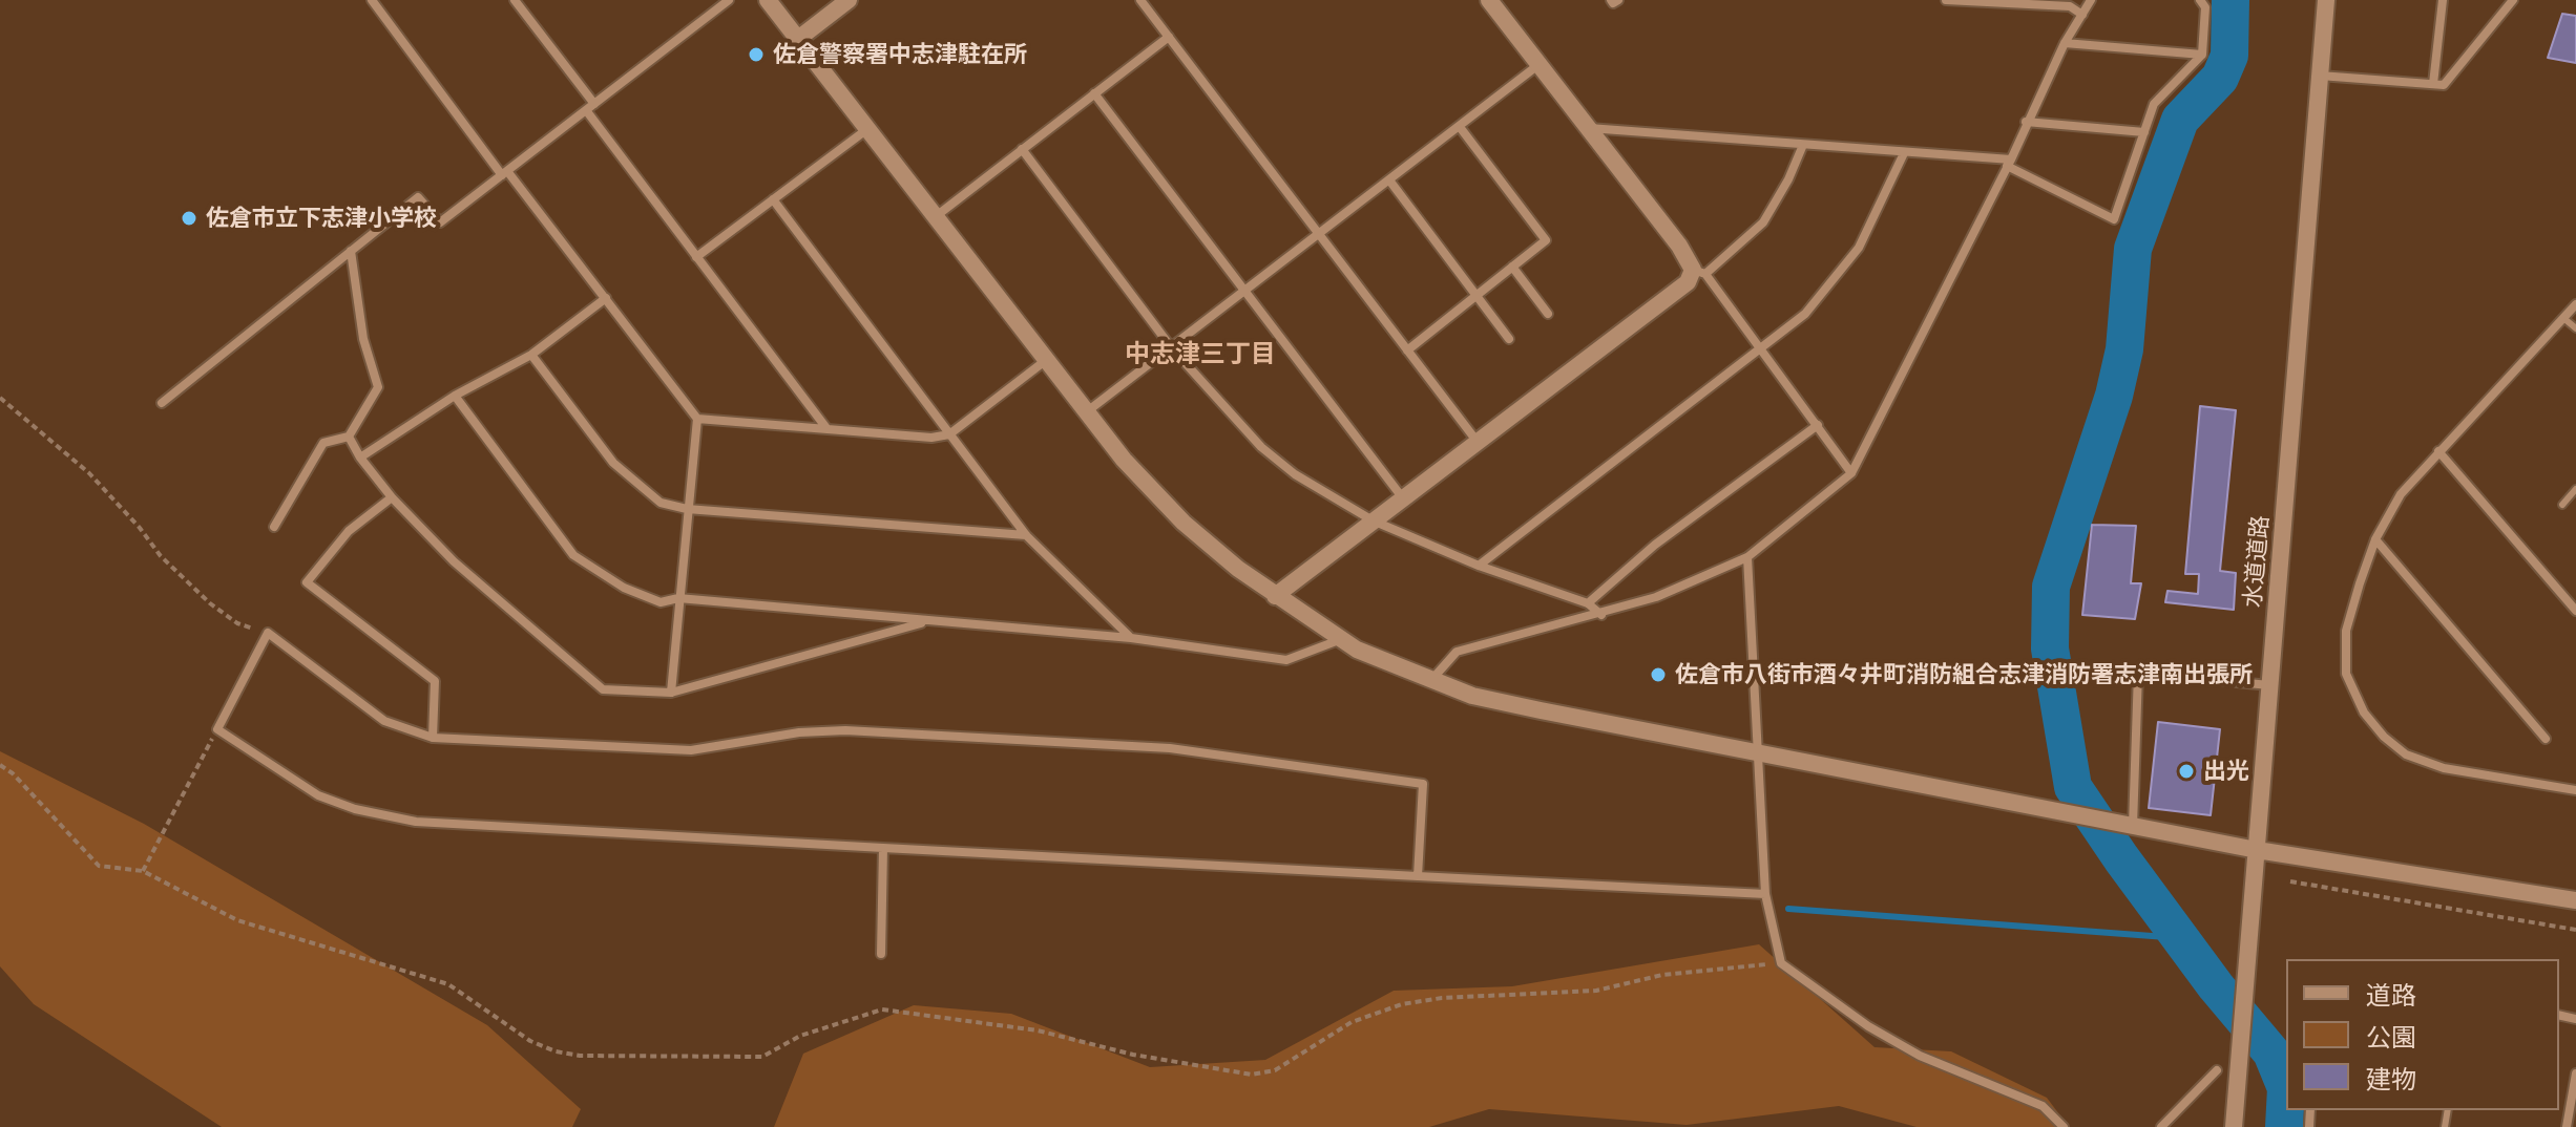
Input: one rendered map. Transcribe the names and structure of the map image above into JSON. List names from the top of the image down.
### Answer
{
  "streets": {
    "street": ["水道道路"]
  },
  "districts": ["中志津三丁目"],
  "places": [
    "佐倉警察署中志津駐在所",
    "佐倉市立下志津小学校",
    "佐倉市八街市酒々井町消防組合志津消防署志津南出張所",
    "出光"
  ],
  "legend": ["道路", "公園", "建物"]
}
